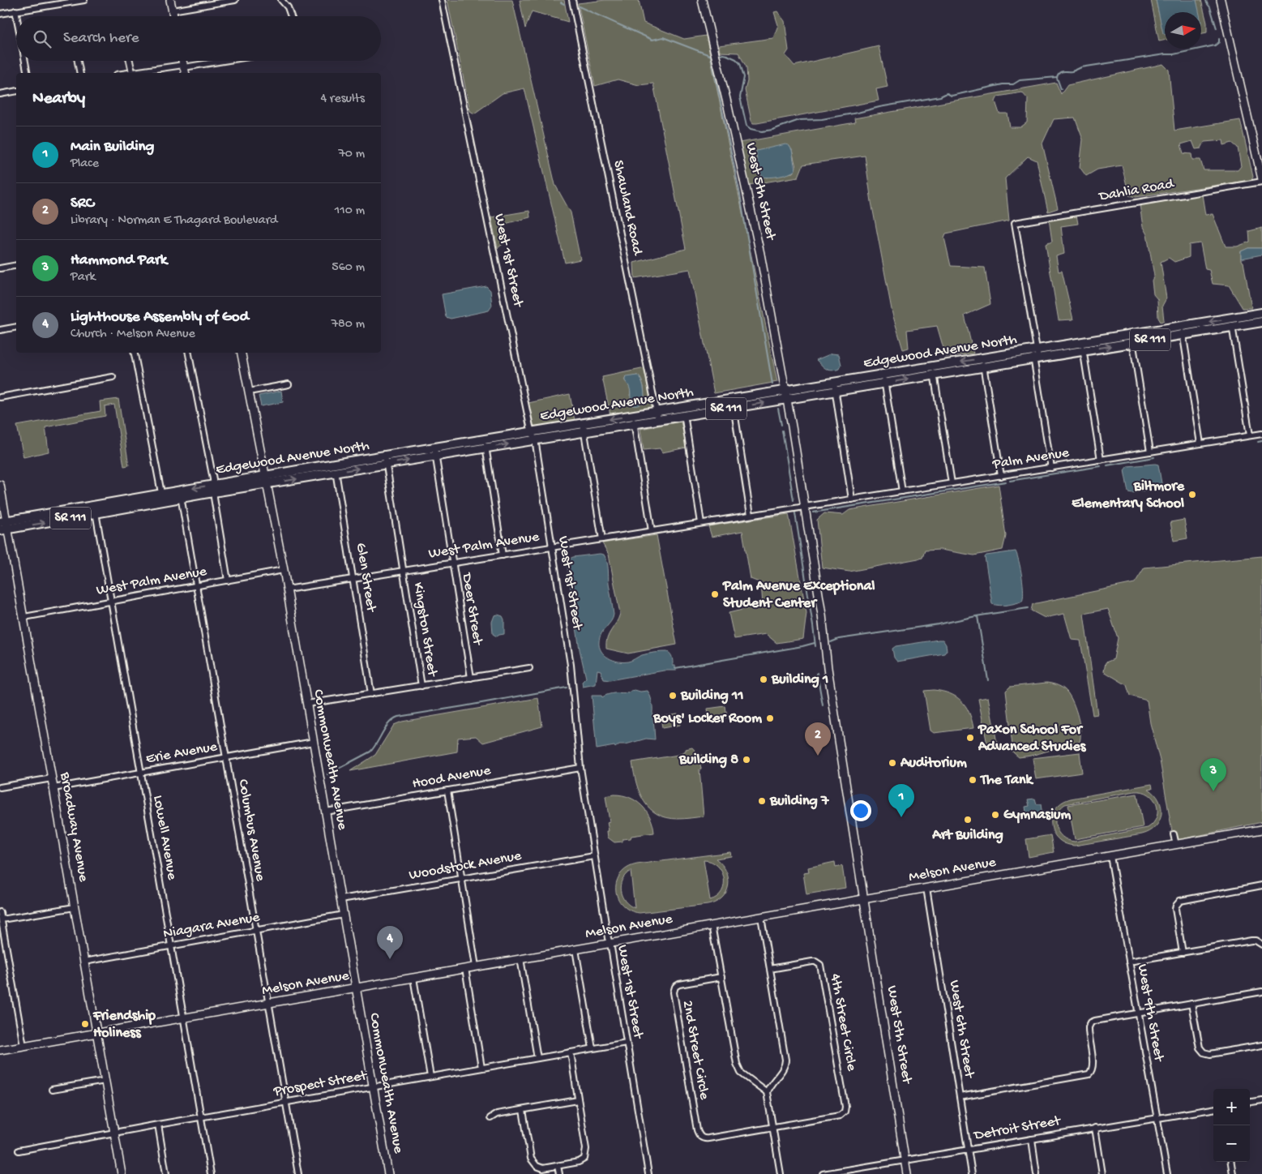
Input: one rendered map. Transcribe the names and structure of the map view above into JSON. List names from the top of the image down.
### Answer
{
  "streets": {
    "main road": ["SR 111", "Edgewood Avenue North"],
    "street": [
      "Dahlia Road",
      "West 5th Street",
      "Shawland Road",
      "West 1st Street",
      "Palm Avenue",
      "West Palm Avenue",
      "Glen Street",
      "Deer Street",
      "Kingston Street",
      "Erie Avenue",
      "Commonwealth Avenue",
      "Hood Avenue",
      "Broadway Avenue",
      "Columbus Avenue",
      "Lowell Avenue",
      "Woodstock Avenue",
      "Melson Avenue",
      "Niagara Avenue",
      "West 9th Street",
      "4th Street Circle",
      "West 6th Street",
      "2nd Street Circle",
      "Prospect Street",
      "Detroit Street"
    ]
  },
  "crossings": [
    ["Dahlia Road", "Edgewood Avenue North"],
    ["West 5th Street", "Edgewood Avenue North"],
    ["West 5th Street", "Palm Avenue"],
    ["West 5th Street", "West Palm Avenue"],
    ["West 5th Street", "Melson Avenue"],
    ["West 5th Street", "Detroit Street"],
    ["Shawland Road", "Edgewood Avenue North"],
    ["West 1st Street", "Edgewood Avenue North"],
    ["West 1st Street", "West Palm Avenue"],
    ["West 1st Street", "Hood Avenue"],
    ["West 1st Street", "Woodstock Avenue"],
    ["West 1st Street", "Melson Avenue"],
    ["West 1st Street", "Prospect Street"],
    ["Edgewood Avenue North", "Glen Street"],
    ["Edgewood Avenue North", "Deer Street"],
    ["Edgewood Avenue North", "Kingston Street"],
    ["Edgewood Avenue North", "Commonwealth Avenue"],
    ["Edgewood Avenue North", "Broadway Avenue"],
    ["Edgewood Avenue North", "Columbus Avenue"],
    ["Edgewood Avenue North", "Lowell Avenue"],
    ["Palm Avenue", "West Palm Avenue"],
    ["West Palm Avenue", "Glen Street"],
    ["West Palm Avenue", "Deer Street"],
    ["West Palm Avenue", "Kingston Street"],
    ["West Palm Avenue", "Commonwealth Avenue"],
    ["West Palm Avenue", "Broadway Avenue"],
    ["West Palm Avenue", "Columbus Avenue"],
    ["West Palm Avenue", "Lowell Avenue"],
    ["Erie Avenue", "Commonwealth Avenue"],
    ["Erie Avenue", "Broadway Avenue"],
    ["Erie Avenue", "Columbus Avenue"],
    ["Erie Avenue", "Lowell Avenue"],
    ["Commonwealth Avenue", "Hood Avenue"],
    ["Commonwealth Avenue", "Woodstock Avenue"],
    ["Commonwealth Avenue", "Melson Avenue"],
    ["Commonwealth Avenue", "Niagara Avenue"],
    ["Commonwealth Avenue", "Prospect Street"],
    ["Broadway Avenue", "Melson Avenue"],
    ["Broadway Avenue", "Niagara Avenue"],
    ["Broadway Avenue", "Prospect Street"],
    ["Columbus Avenue", "Melson Avenue"],
    ["Columbus Avenue", "Niagara Avenue"],
    ["Columbus Avenue", "Prospect Street"],
    ["Lowell Avenue", "Melson Avenue"],
    ["Lowell Avenue", "Niagara Avenue"],
    ["Lowell Avenue", "Prospect Street"],
    ["Melson Avenue", "West 9th Street"],
    ["Melson Avenue", "West 6th Street"],
    ["West 9th Street", "Detroit Street"],
    ["4th Street Circle", "2nd Street Circle"],
    ["West 6th Street", "Detroit Street"]
  ],
  "places": [
    "Biltmore Elementary School",
    "Palm Avenue Exceptional Student Center",
    "Building 1",
    "Building 11",
    "Boys' Locker Room",
    "Paxon School For Advanced Studies",
    "Building 8",
    "Auditorium",
    "The Tank",
    "Building 7",
    "Gymnasium",
    "Art Building",
    "Friendship Holiness"
  ],
  "north": "right",
  "page": {
    "search": "Search here",
    "heading": ["Nearby", "4 results"],
    "list": [
      {
        "mark": "1",
        "name": "Main Building",
        "note": "Place",
        "value": "70 m"
      },
      {
        "mark": "2",
        "name": "SRC",
        "note": "Library · Norman E Thagard Boulevard",
        "value": "110 m"
      },
      {
        "mark": "3",
        "name": "Hammond Park",
        "note": "Park",
        "value": "560 m"
      },
      {
        "mark": "4",
        "name": "Lighthouse Assembly of God",
        "note": "Church · Melson Avenue",
        "value": "780 m"
      }
    ],
    "pins": [
      "2",
      "3",
      "1",
      "4"
    ],
    "map_buttons": ["+", "−"]
  }
}
